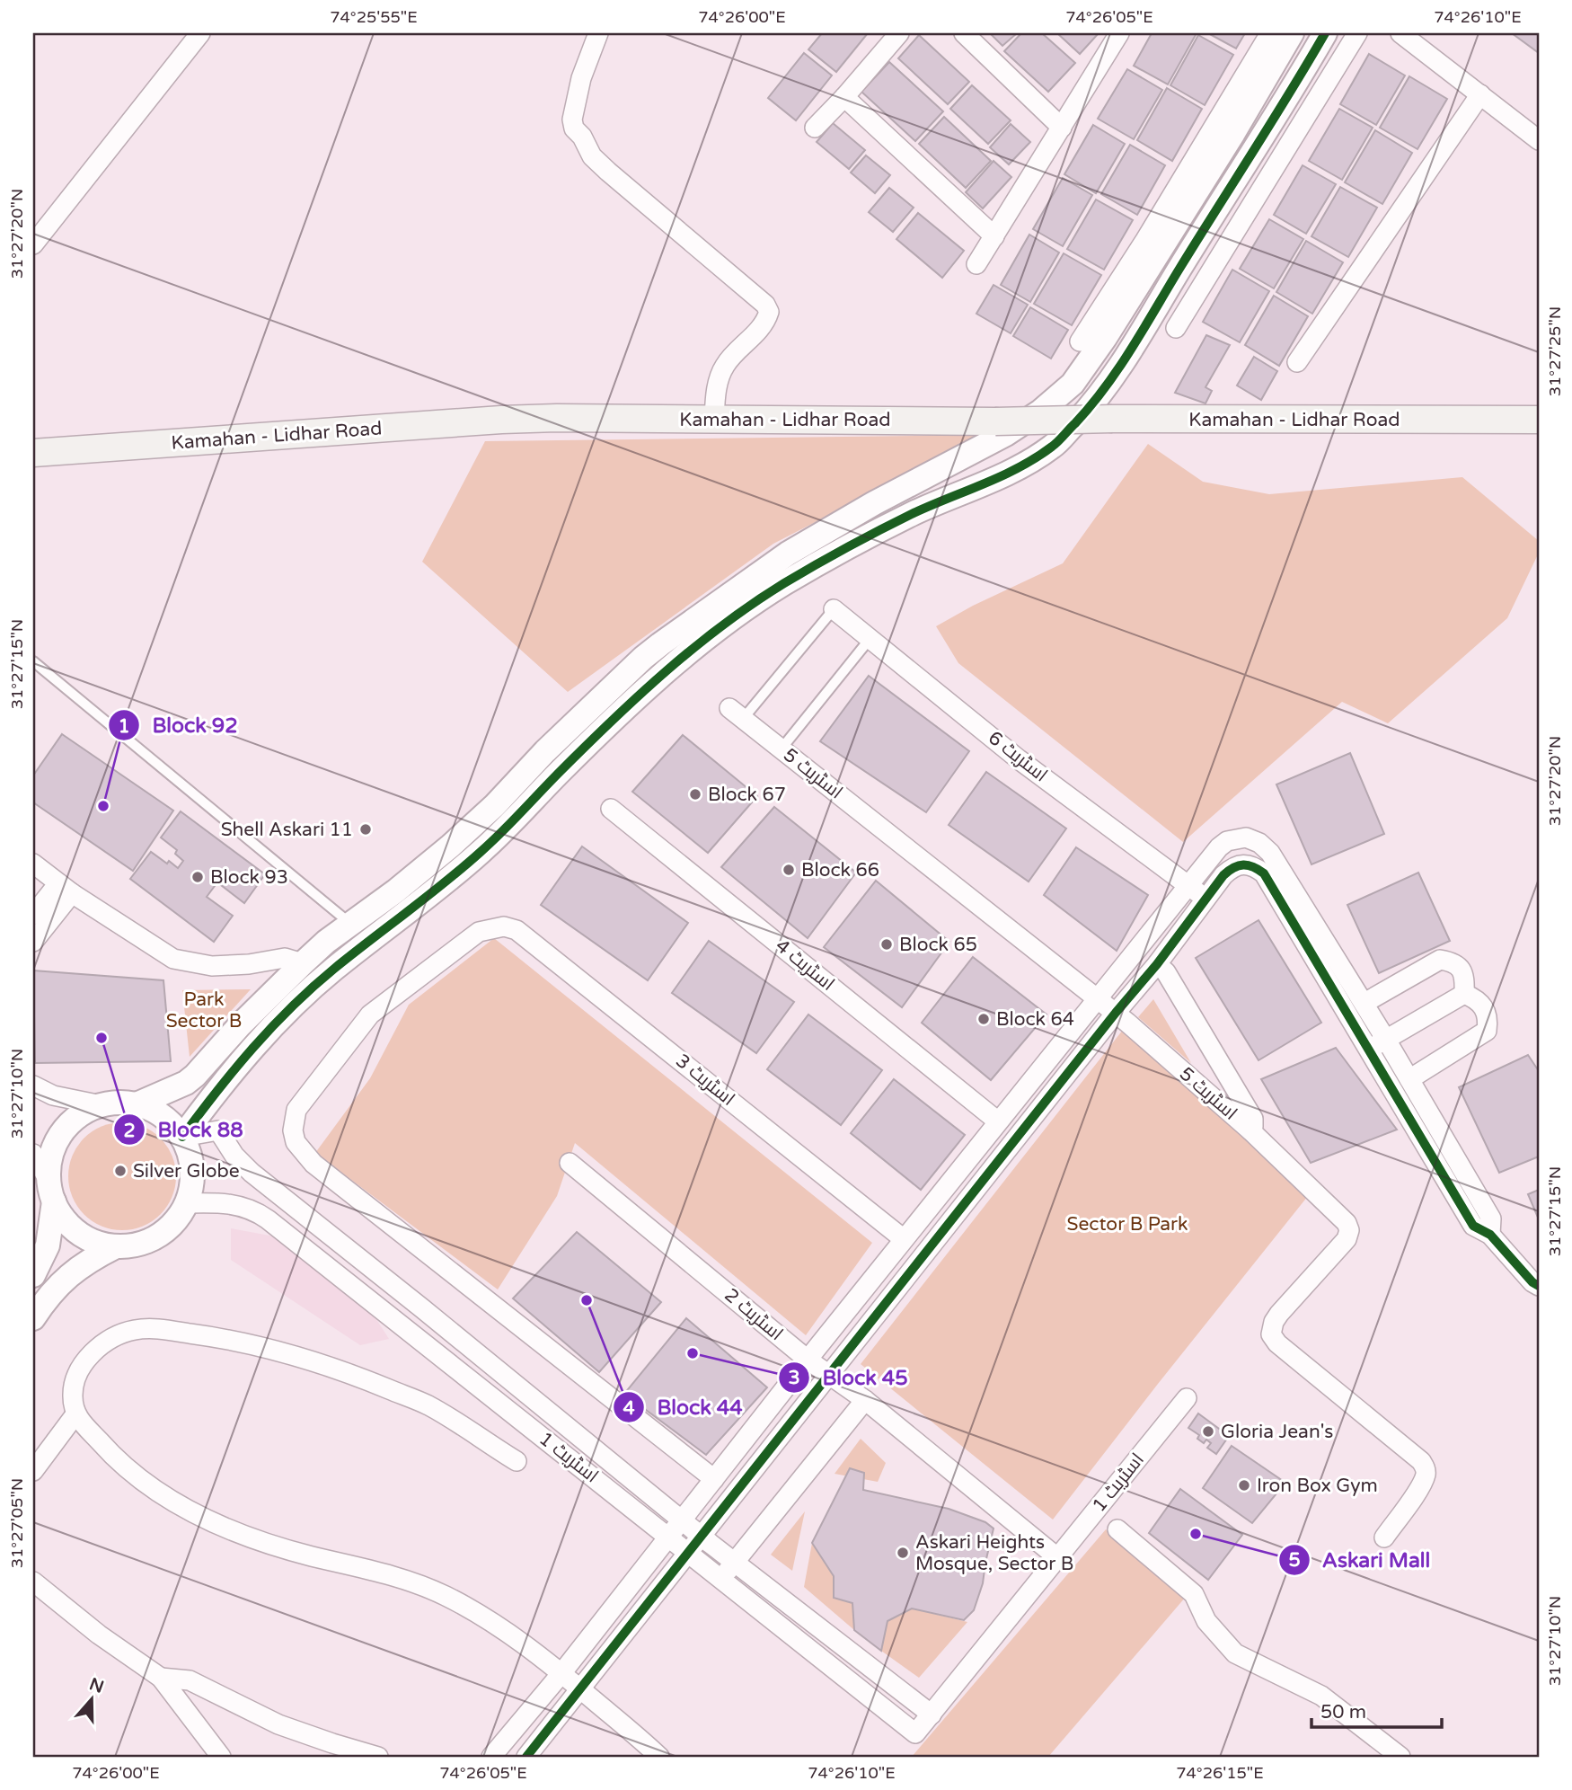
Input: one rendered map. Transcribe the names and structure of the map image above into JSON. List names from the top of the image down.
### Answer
{
  "streets": {
    "main road": ["Kamahan - Lidhar Road"],
    "street": [
      "اسٹریٹ 6",
      "اسٹریٹ 5",
      "اسٹریٹ 4",
      "اسٹریٹ 3",
      "اسٹریٹ 2",
      "اسٹریٹ 1"
    ]
  },
  "crossings": [
    ["اسٹریٹ 2", "اسٹریٹ 1"]
  ],
  "parks": ["Park Sector B", "Sector B Park"],
  "places": [
    "Block 67",
    "Block 92",
    "Shell Askari 11",
    "Block 66",
    "Block 93",
    "Block 65",
    "Block 64",
    "Block 88",
    "Silver Globe",
    "Block 44",
    "Block 45",
    "Gloria Jean's",
    "Iron Box Gym",
    "Askari Mall",
    "Askari Heights Mosque, Sector B"
  ],
  "scale_bar": "50 m",
  "north": "top",
  "coordinates": [
    "74°25'55\"E",
    "74°26'00\"E",
    "74°26'05\"E",
    "74°26'10\"E",
    "31°27'20\"N",
    "31°27'25\"N",
    "31°27'15\"N",
    "31°27'10\"N",
    "31°27'05\"N",
    "74°26'15\"E"
  ]
}
